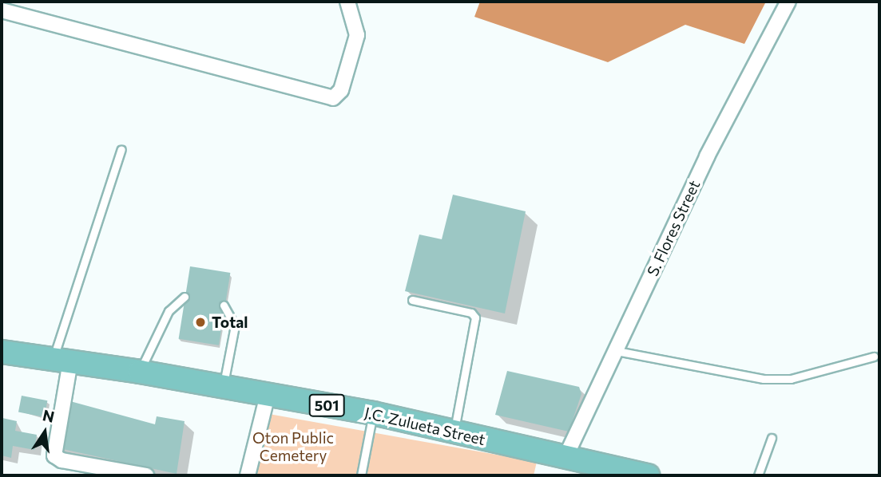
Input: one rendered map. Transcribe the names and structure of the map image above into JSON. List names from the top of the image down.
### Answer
{
  "streets": {
    "main road": ["501", "J.C. Zulueta Street"],
    "street": ["S. Flores Street"]
  },
  "crossings": [
    ["S. Flores Street", "J.C. Zulueta Street"]
  ],
  "parks": ["Oton Public Cemetery"],
  "places": ["Total"],
  "north": "top"
}
